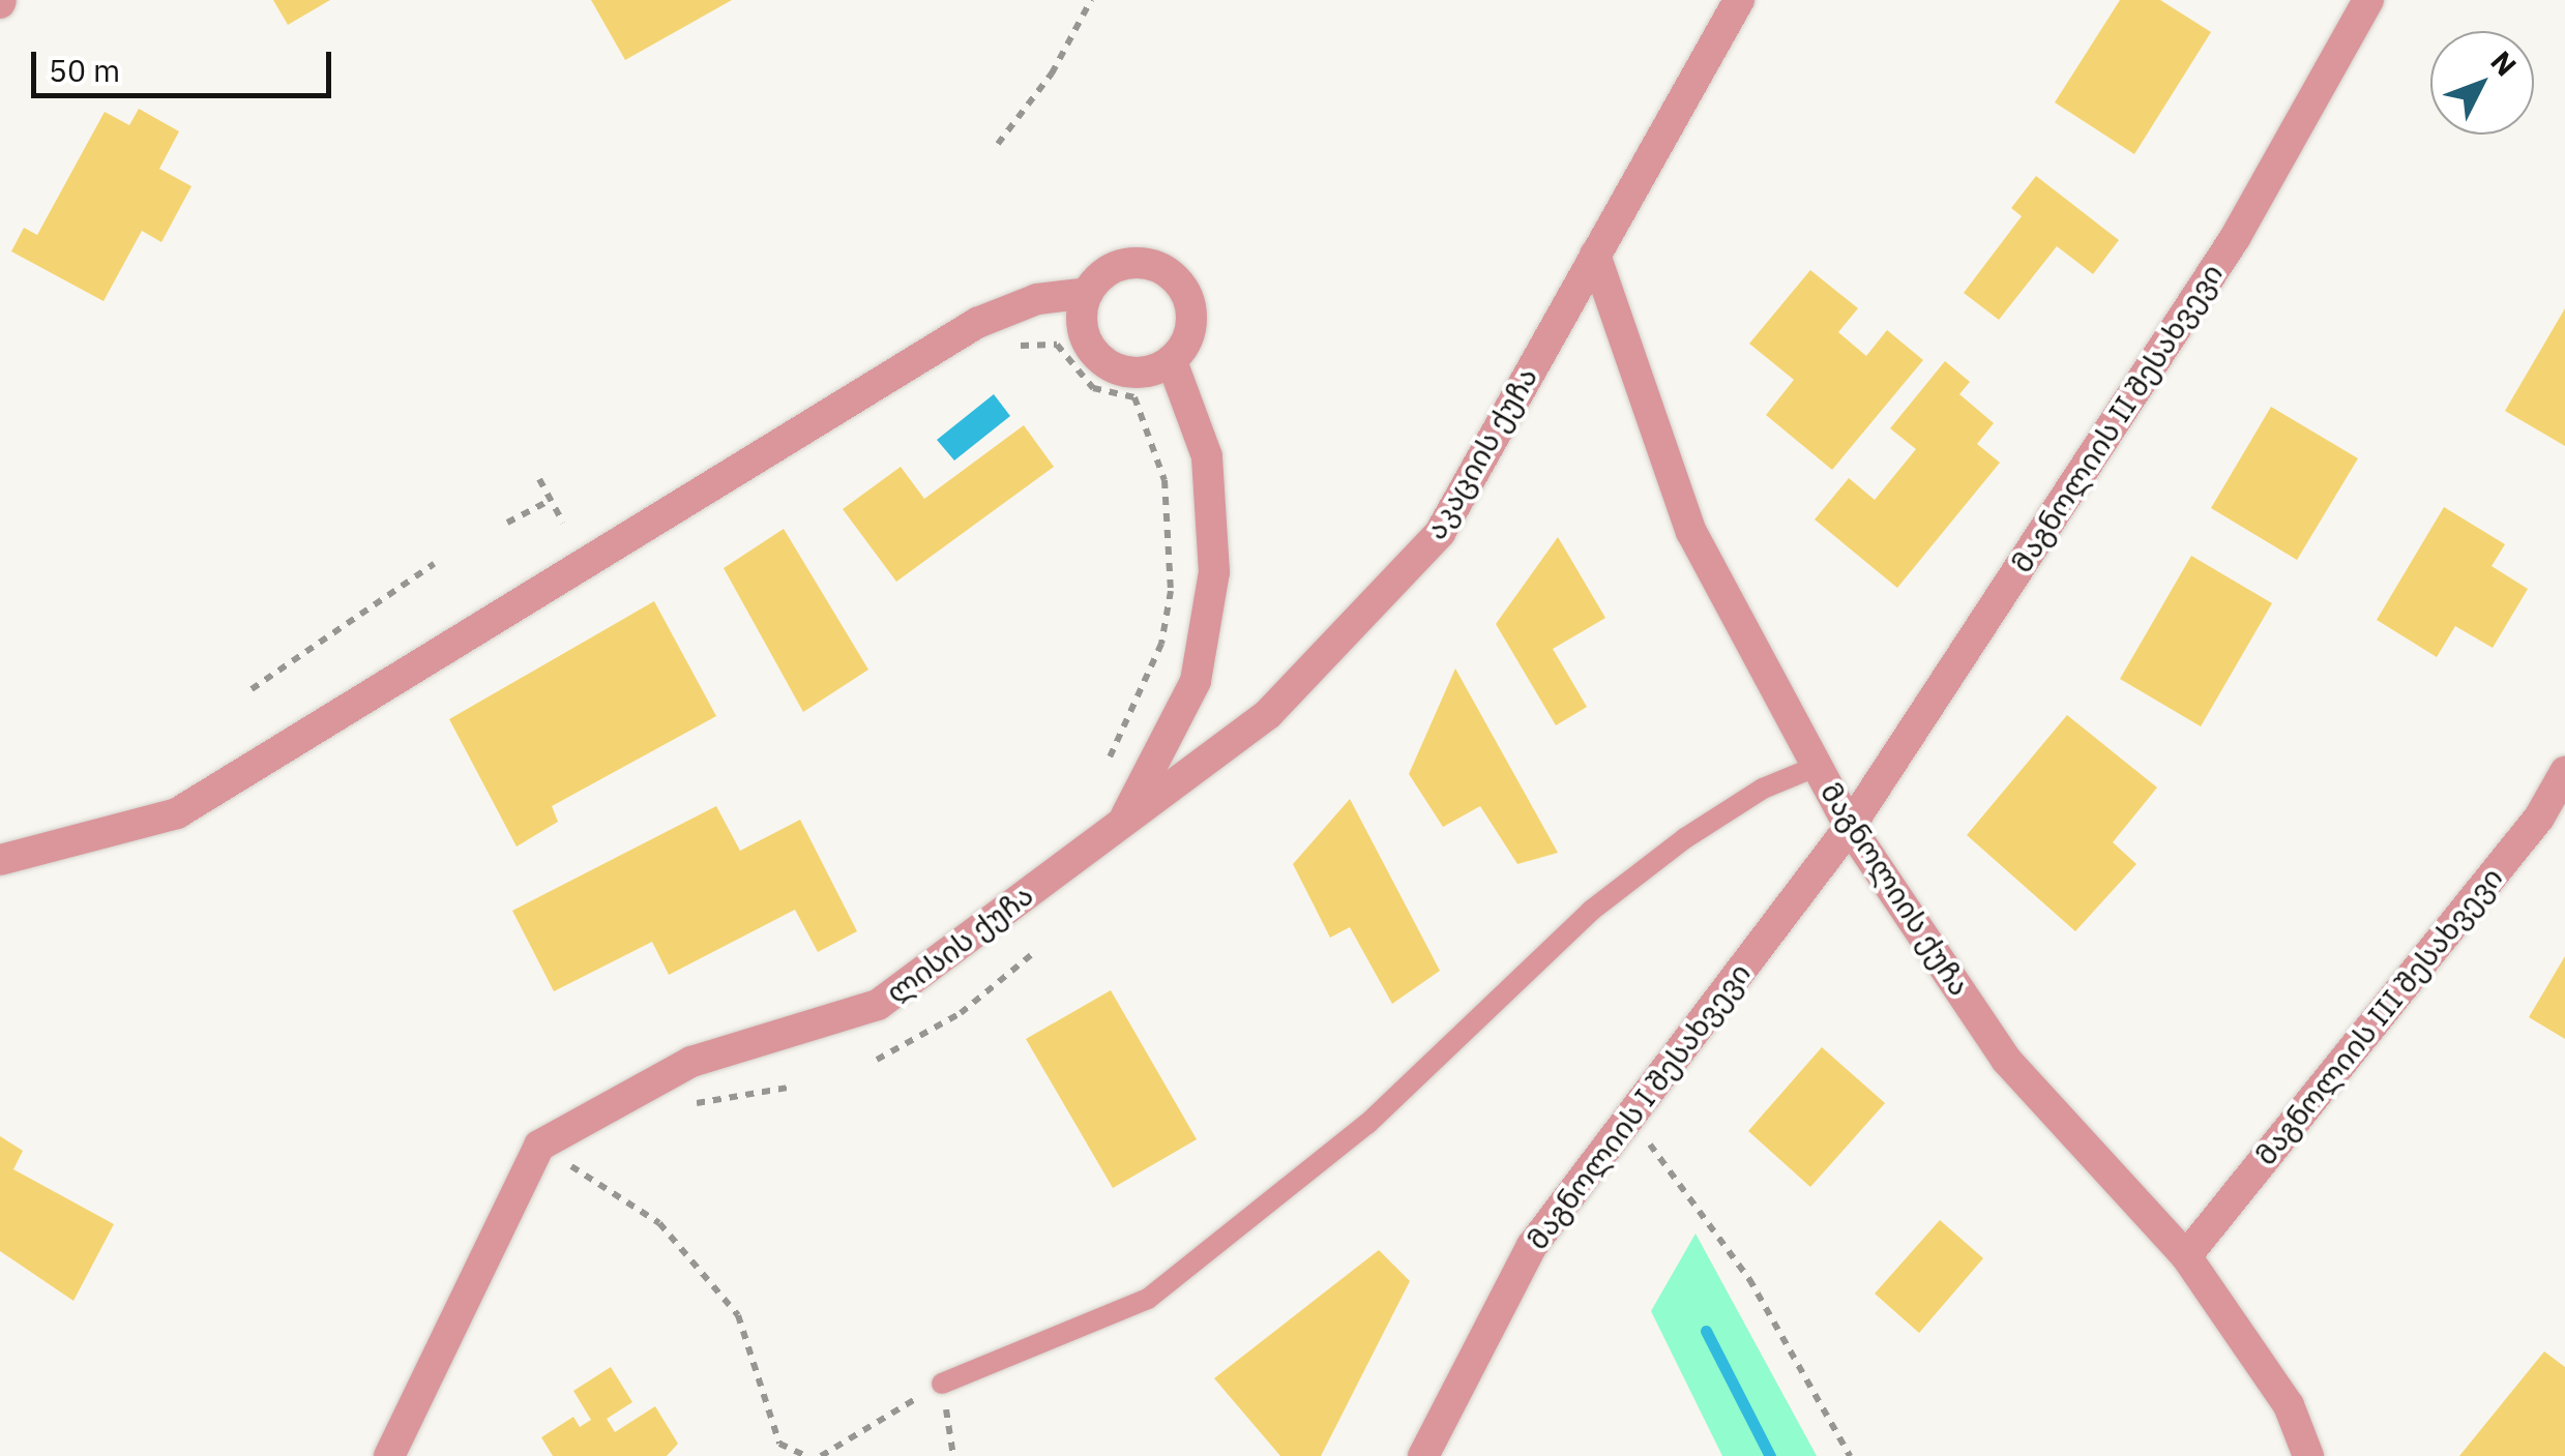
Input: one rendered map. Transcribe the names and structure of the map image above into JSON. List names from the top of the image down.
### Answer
{
  "streets": {
    "street": [
      "მაგნოლიის II შესახვევი",
      "აკაციის ქუჩა",
      "მაგნოლიის ქუჩა",
      "ლისის ქუჩა",
      "მაგნოლიის III შესახვევი",
      "მაგნოლიის I შესახვევი"
    ]
  },
  "crossings": [
    ["მაგნოლიის II შესახვევი", "მაგნოლიის ქუჩა"],
    ["მაგნოლიის II შესახვევი", "მაგნოლიის I შესახვევი"],
    ["აკაციის ქუჩა", "მაგნოლიის ქუჩა"],
    ["აკაციის ქუჩა", "ლისის ქუჩა"],
    ["მაგნოლიის ქუჩა", "მაგნოლიის III შესახვევი"],
    ["მაგნოლიის ქუჩა", "მაგნოლიის I შესახვევი"]
  ],
  "scale_bar": "50 m",
  "north": "top right"
}
